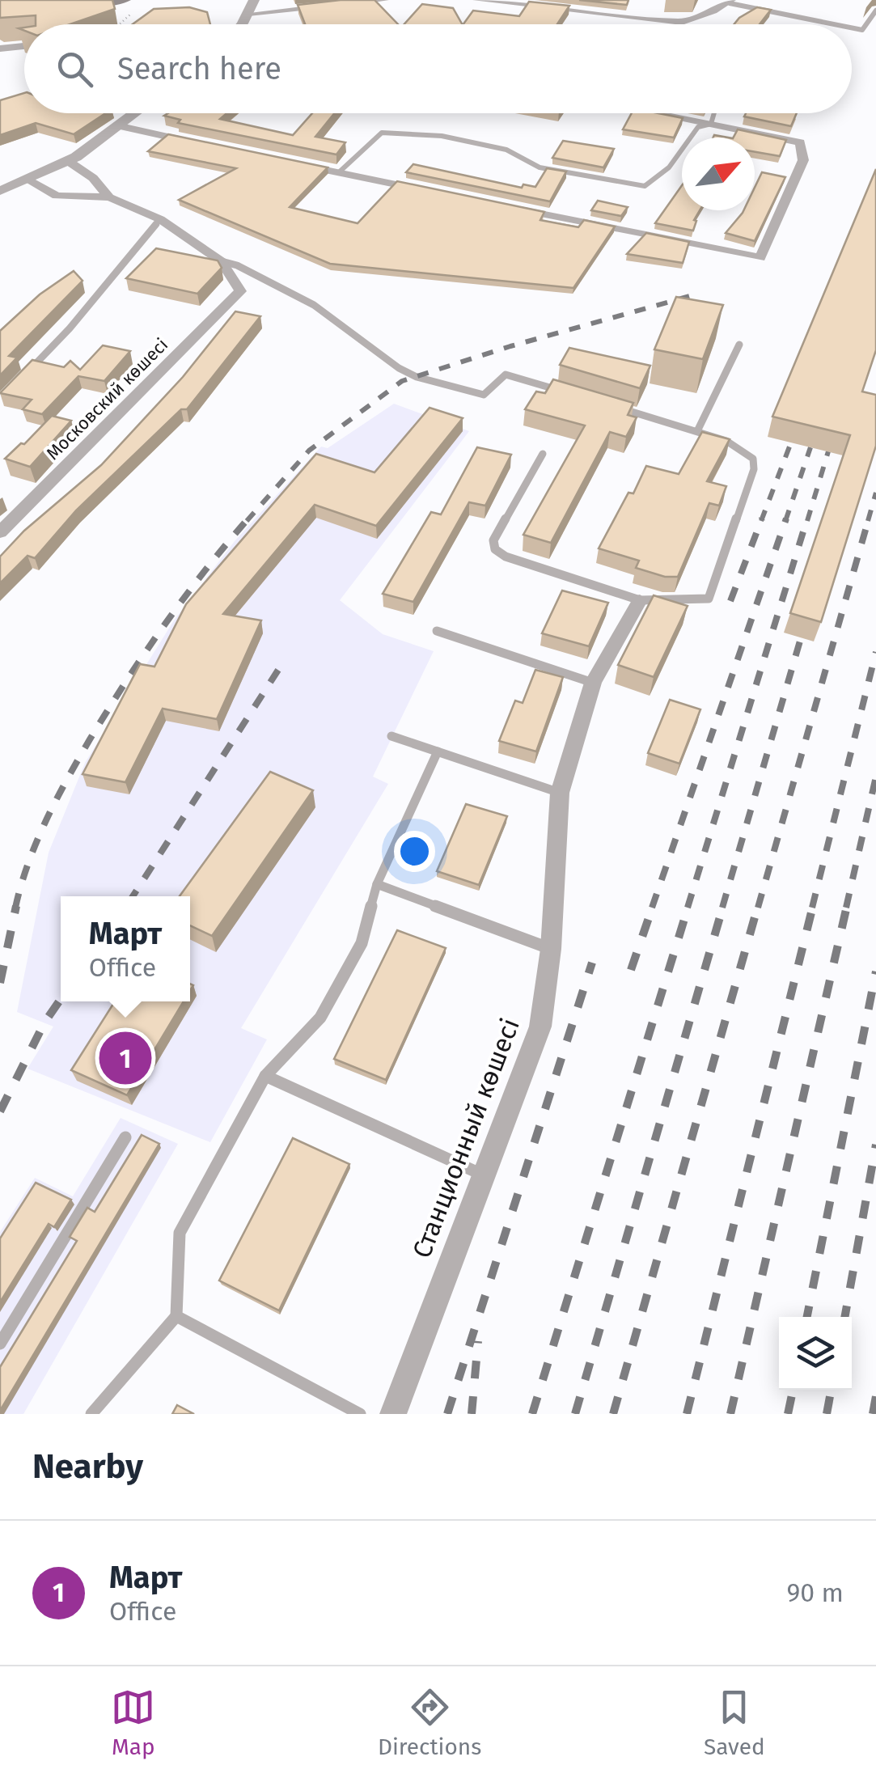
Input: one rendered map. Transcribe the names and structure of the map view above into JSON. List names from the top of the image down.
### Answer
{
  "streets": {
    "street": ["Московский көшесі", "Станционный көшесі"]
  },
  "north": "top right",
  "page": {
    "search": "Search here",
    "popup": ["Март", "Office"],
    "pins": "1",
    "heading": "Nearby",
    "list": [
      {
        "mark": "1",
        "name": "Март",
        "note": "Office",
        "value": "90 m"
      }
    ],
    "nav": ["Map", "Directions", "Saved"]
  }
}
